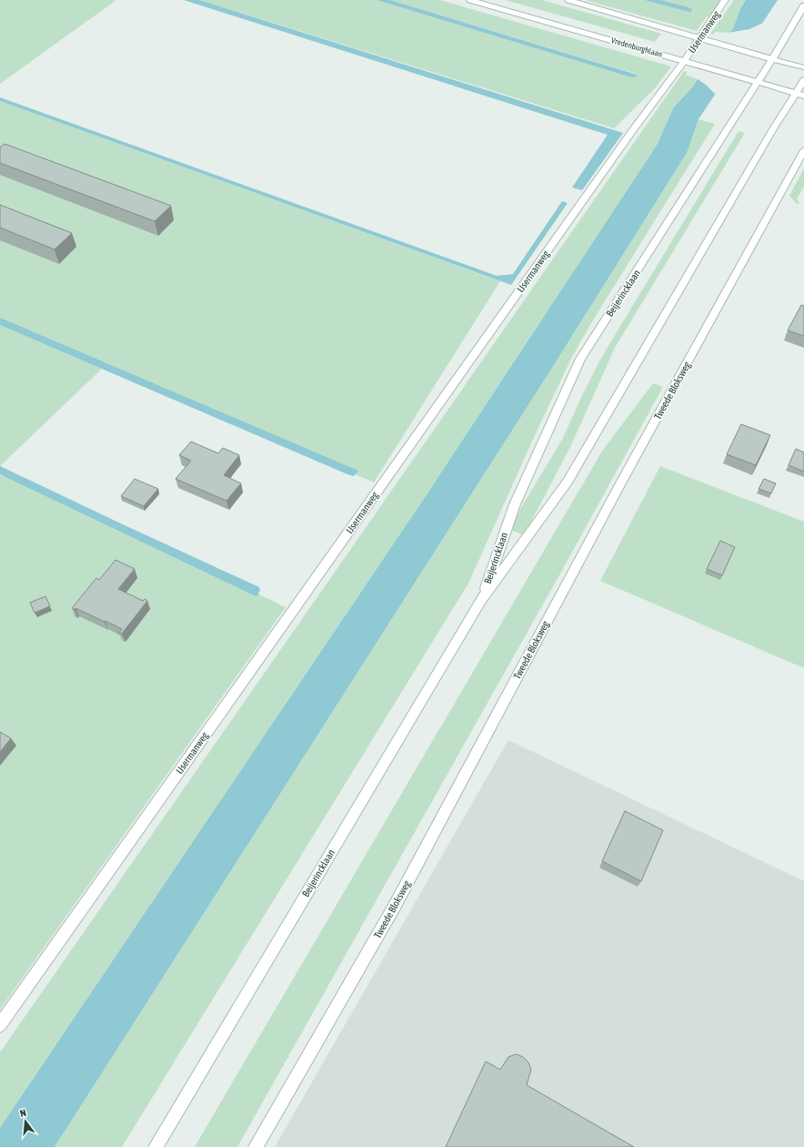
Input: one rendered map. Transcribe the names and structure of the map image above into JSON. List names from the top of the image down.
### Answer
{
  "streets": {
    "street": [
      "IJsermanweg",
      "Vredenburghlaan",
      "Beijerincklaan",
      "Tweede Bloksweg"
    ]
  },
  "crossings": [
    ["IJsermanweg", "Vredenburghlaan"],
    ["Vredenburghlaan", "Beijerincklaan"]
  ],
  "north": "top"
}
